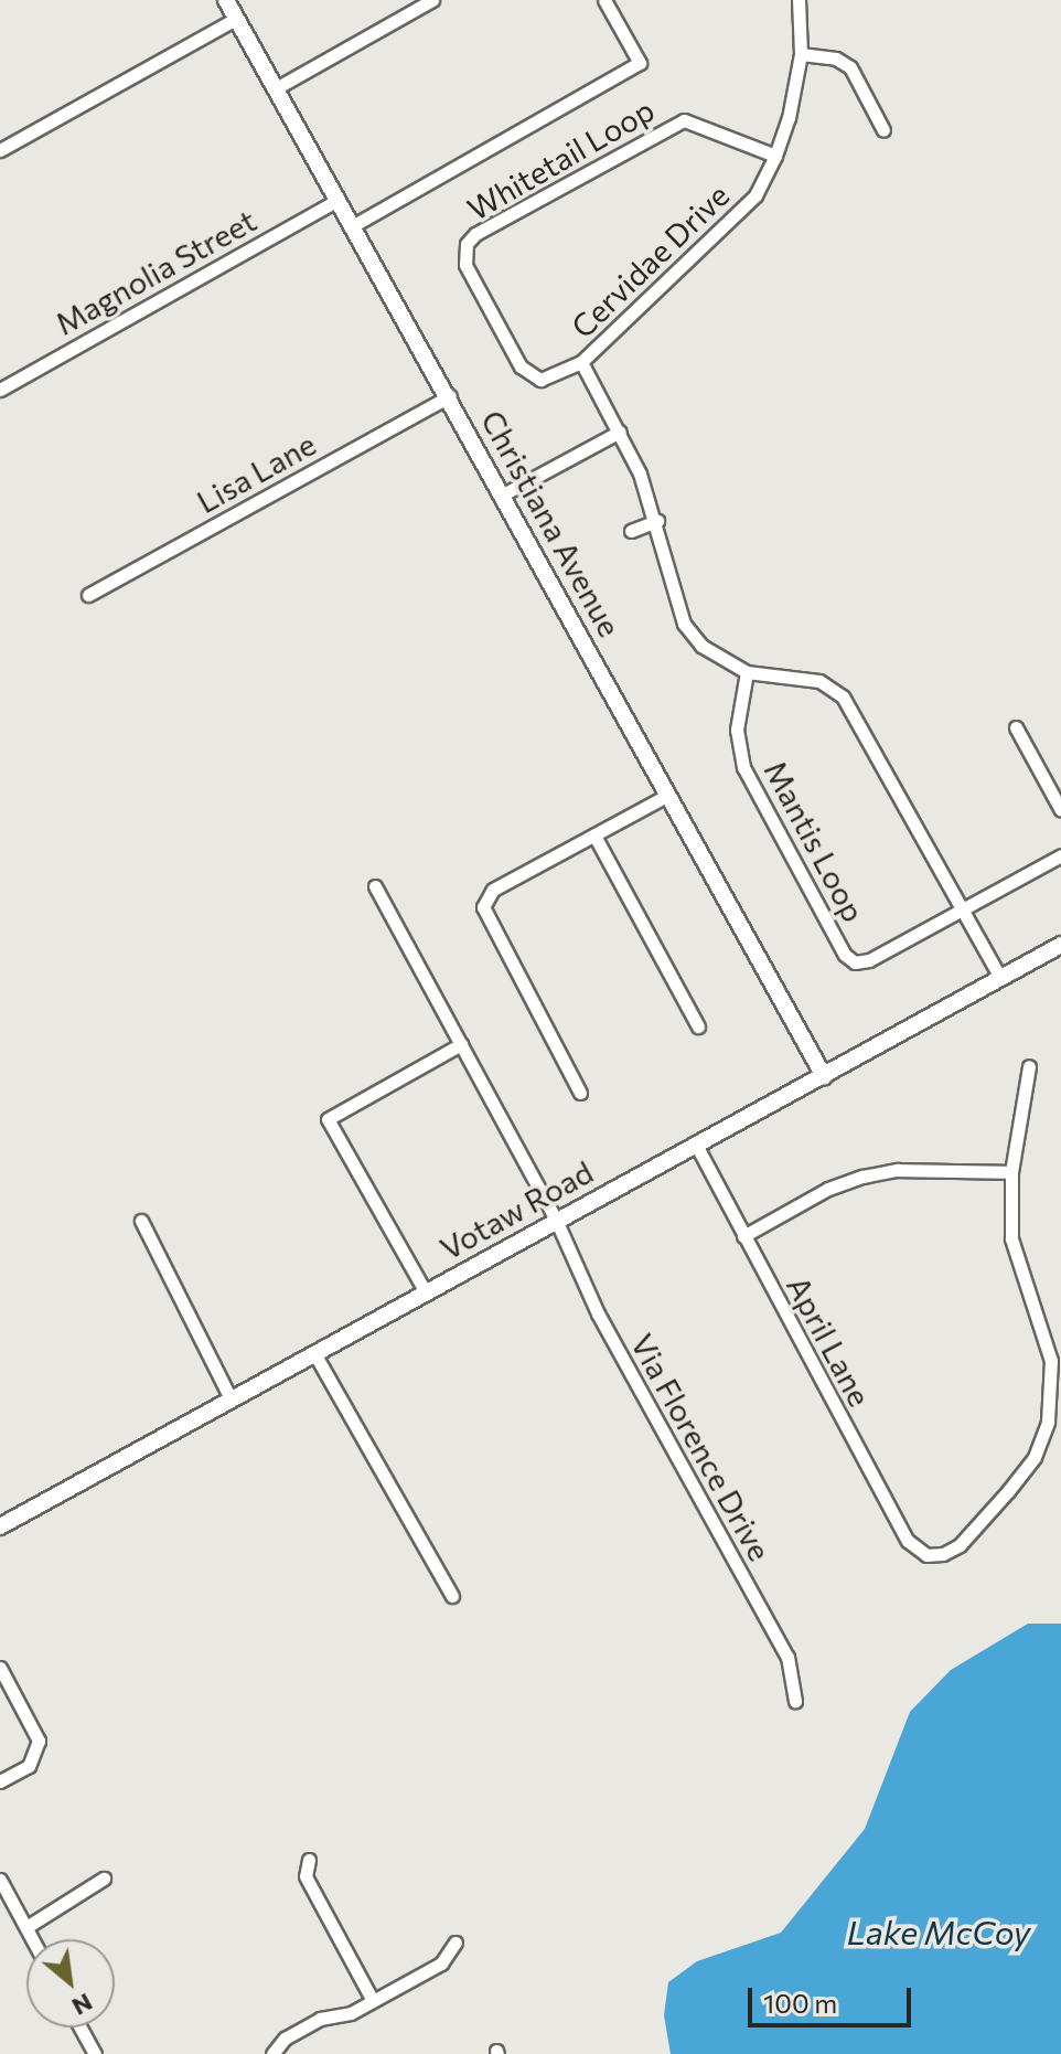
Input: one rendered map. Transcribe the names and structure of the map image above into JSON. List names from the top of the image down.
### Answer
{
  "streets": {
    "street": [
      "Whitetail Loop",
      "Cervidae Drive",
      "Magnolia Street",
      "Lisa Lane",
      "Christiana Avenue",
      "Mantis Loop",
      "Votaw Road",
      "April Lane",
      "Via Florence Drive"
    ]
  },
  "crossings": [
    ["Whitetail Loop", "Cervidae Drive"],
    ["Cervidae Drive", "Mantis Loop"],
    ["Cervidae Drive", "Votaw Road"],
    ["Magnolia Street", "Christiana Avenue"],
    ["Lisa Lane", "Christiana Avenue"],
    ["Christiana Avenue", "Votaw Road"],
    ["Votaw Road", "April Lane"],
    ["Votaw Road", "Via Florence Drive"]
  ],
  "water": ["Lake McCoy"],
  "scale_bar": "100 m",
  "north": "bottom right"
}
